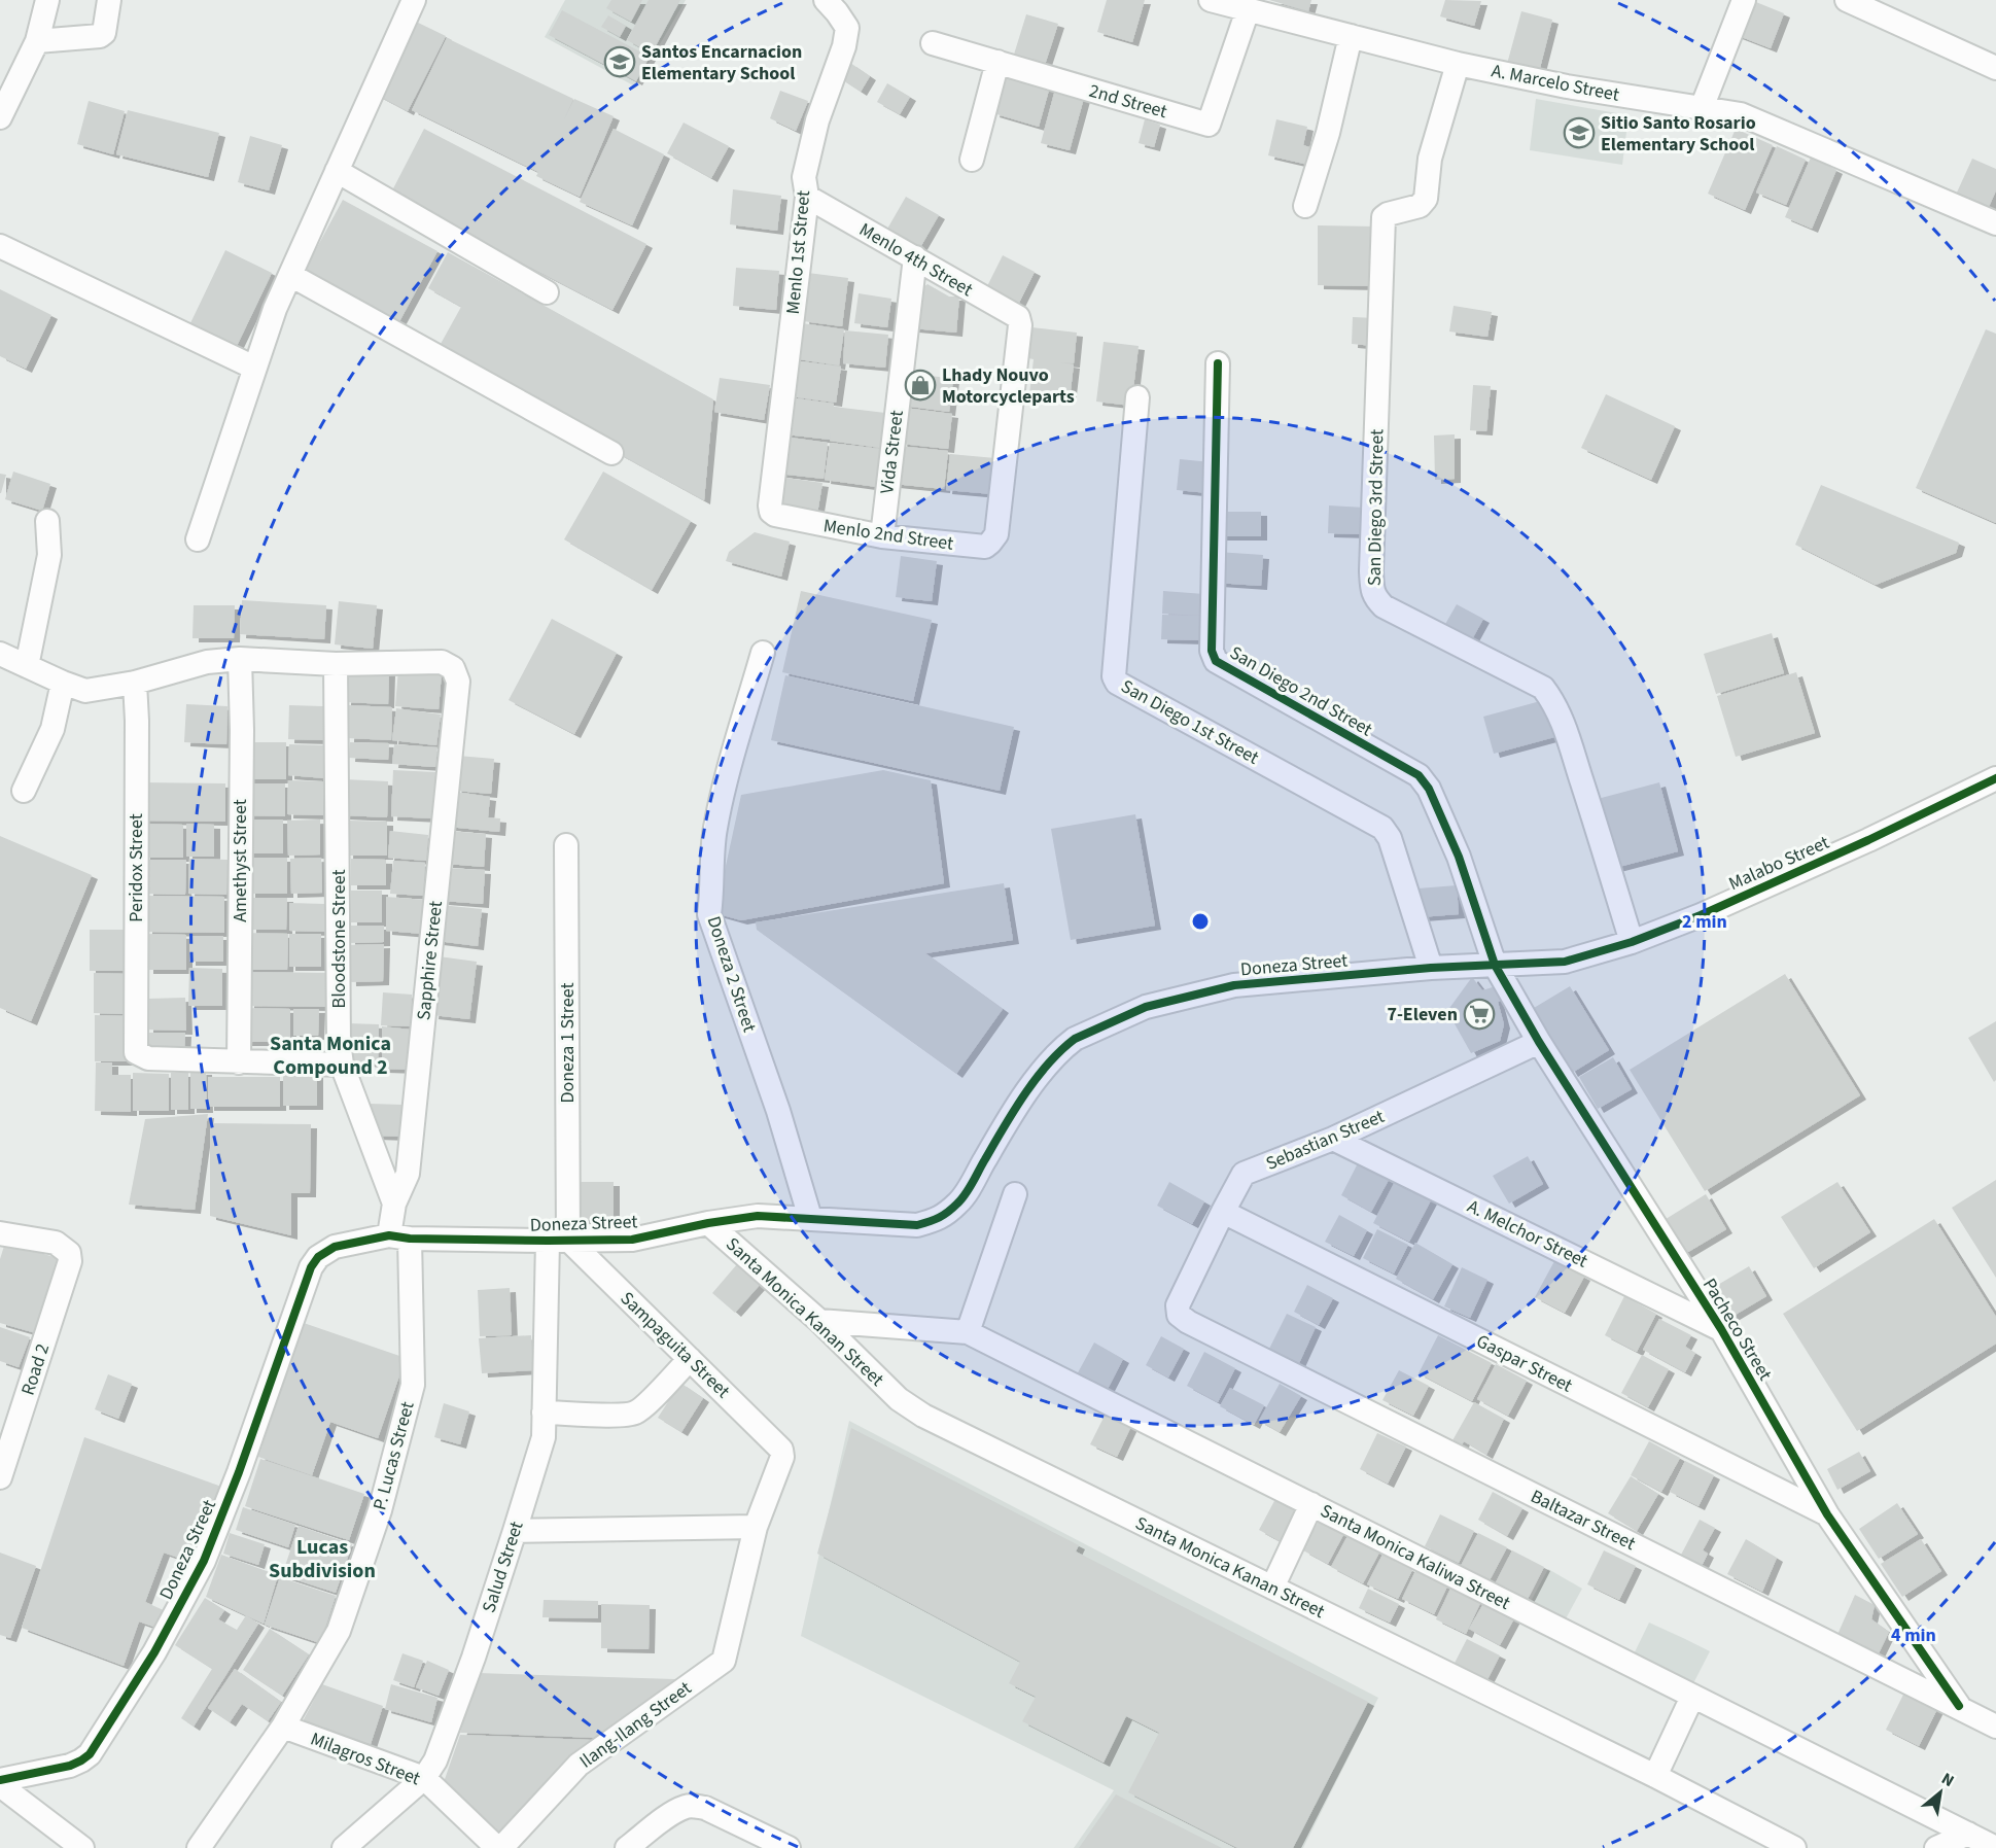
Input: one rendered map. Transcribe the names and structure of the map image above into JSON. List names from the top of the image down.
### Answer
{
  "streets": {
    "street": [
      "A. Marcelo Street",
      "2nd Street",
      "Menlo 1st Street",
      "Menlo 4th Street",
      "Vida Street",
      "San Diego 3rd Street",
      "Menlo 2nd Street",
      "San Diego 2nd Street",
      "San Diego 1st Street",
      "Amethyst Street",
      "Malabo Street",
      "Peridox Street",
      "Bloodstone Street",
      "Sapphire Street",
      "Doneza Street",
      "Doneza 2 Street",
      "Doneza 1 Street",
      "Sebastian Street",
      "A. Melchor Street",
      "Santa Monica Kanan Street",
      "Pacheco Street",
      "Sampaguita Street",
      "Gaspar Street",
      "Road 2",
      "P. Lucas Street",
      "Baltazar Street",
      "Santa Monica Kaliwa Street",
      "Salud Street",
      "Ilang-Ilang Street",
      "Milagros Street"
    ]
  },
  "crossings": [
    ["A. Marcelo Street", "2nd Street"],
    ["A. Marcelo Street", "San Diego 3rd Street"],
    ["Menlo 1st Street", "Menlo 4th Street"],
    ["Menlo 1st Street", "Menlo 2nd Street"],
    ["Menlo 4th Street", "Vida Street"],
    ["Menlo 4th Street", "Menlo 2nd Street"],
    ["Vida Street", "Menlo 2nd Street"],
    ["San Diego 3rd Street", "Malabo Street"],
    ["San Diego 2nd Street", "Malabo Street"],
    ["San Diego 2nd Street", "Doneza Street"],
    ["San Diego 2nd Street", "Pacheco Street"],
    ["San Diego 1st Street", "Doneza Street"],
    ["Amethyst Street", "Peridox Street"],
    ["Malabo Street", "Doneza Street"],
    ["Malabo Street", "Pacheco Street"],
    ["Bloodstone Street", "Sapphire Street"],
    ["Sapphire Street", "Doneza Street"],
    ["Sapphire Street", "P. Lucas Street"],
    ["Doneza Street", "Doneza 2 Street"],
    ["Doneza Street", "Doneza 1 Street"],
    ["Doneza Street", "Santa Monica Kanan Street"],
    ["Doneza Street", "Pacheco Street"],
    ["Doneza Street", "Sampaguita Street"],
    ["Doneza Street", "P. Lucas Street"],
    ["Doneza Street", "Salud Street"],
    ["Doneza 1 Street", "Sampaguita Street"],
    ["Doneza 1 Street", "Salud Street"],
    ["Sebastian Street", "A. Melchor Street"],
    ["Sebastian Street", "Pacheco Street"],
    ["Sebastian Street", "Gaspar Street"],
    ["Sebastian Street", "Baltazar Street"],
    ["A. Melchor Street", "Pacheco Street"],
    ["Santa Monica Kanan Street", "Santa Monica Kaliwa Street"],
    ["Pacheco Street", "Gaspar Street"],
    ["Pacheco Street", "Baltazar Street"],
    ["Sampaguita Street", "Salud Street"],
    ["Sampaguita Street", "Ilang-Ilang Street"],
    ["P. Lucas Street", "Milagros Street"],
    ["Salud Street", "Milagros Street"],
    ["Ilang-Ilang Street", "Milagros Street"]
  ],
  "districts": ["Santa Monica Compound 2", "Lucas Subdivision"],
  "places": {
    "school or university": ["Santos Encarnacion Elementary School", "Sitio Santo Rosario Elementary School"],
    "shop": ["Lhady Nouvo Motorcycleparts"],
    "supermarket": ["7-Eleven"]
  },
  "north": "top right",
  "rings": ["2 min", "4 min"]
}
